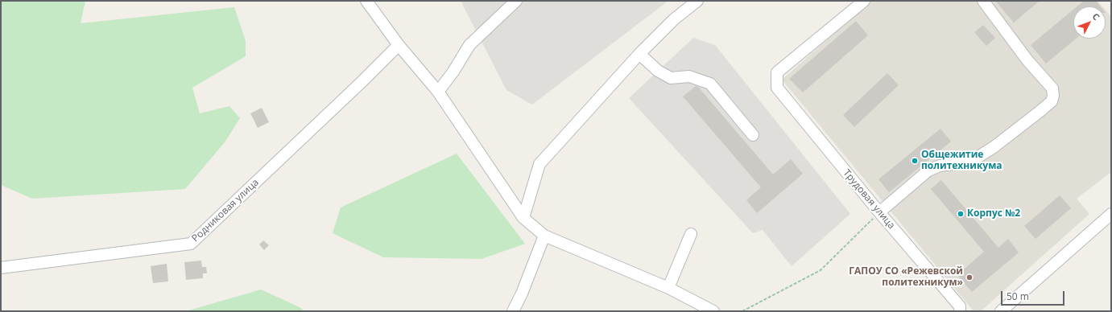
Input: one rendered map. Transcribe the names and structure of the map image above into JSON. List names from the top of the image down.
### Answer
{
  "streets": {
    "street": ["Трудовая улица", "Родниковая улица"]
  },
  "places": ["Общежитие политехникума", "Корпус №2", "ГАПОУ СО «Режевской политехникум»"],
  "scale_bar": "50 m",
  "north": "top right"
}
